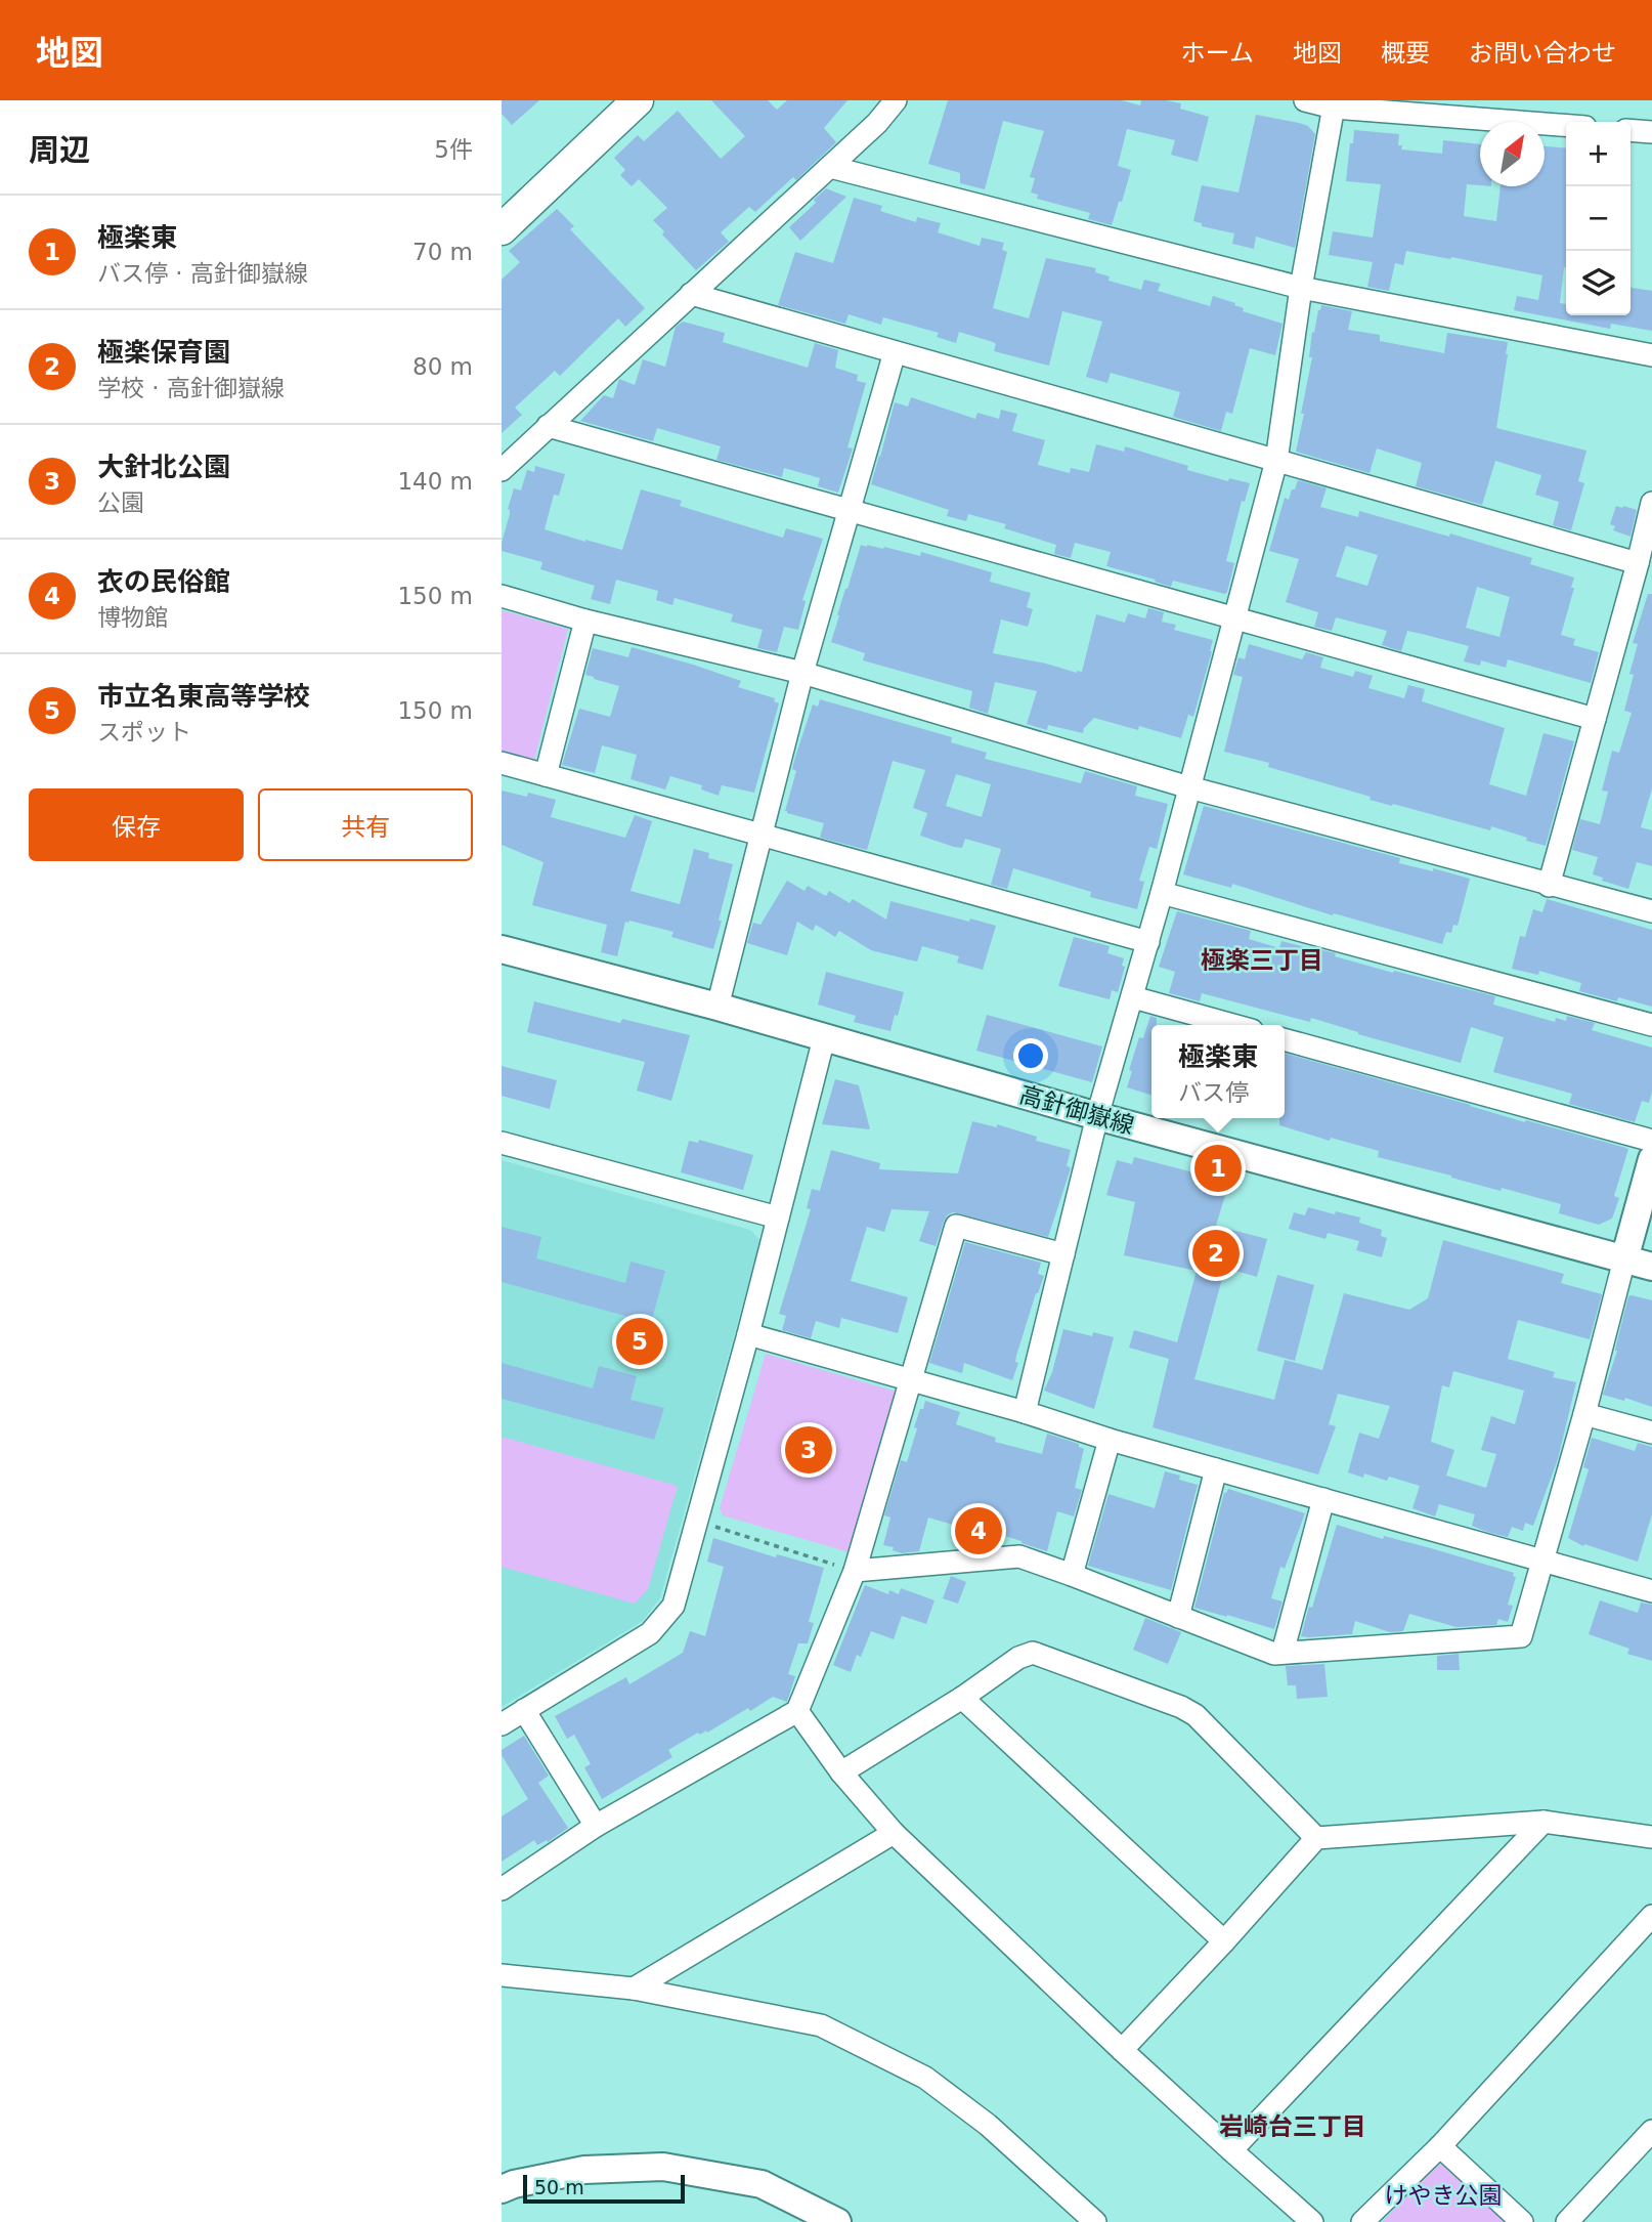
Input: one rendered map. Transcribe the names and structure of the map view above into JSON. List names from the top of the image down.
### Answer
{
  "streets": {
    "street": ["高針御嶽線"]
  },
  "districts": ["極楽三丁目", "岩崎台三丁目"],
  "parks": ["けやき公園"],
  "scale_bar": "50 m",
  "north": "top right",
  "page": {
    "header": "地図",
    "nav": [
      "ホーム",
      "地図",
      "概要",
      "お問い合わせ"
    ],
    "heading": ["周辺", "5件"],
    "map_buttons": ["+", "−"],
    "list": [
      {
        "mark": "1",
        "name": "極楽東",
        "note": "バス停 · 高針御嶽線",
        "value": "70 m"
      },
      {
        "mark": "2",
        "name": "極楽保育園",
        "note": "学校 · 高針御嶽線",
        "value": "80 m"
      },
      {
        "mark": "3",
        "name": "大針北公園",
        "note": "公園",
        "value": "140 m"
      },
      {
        "mark": "4",
        "name": "衣の民俗館",
        "note": "博物館",
        "value": "150 m"
      },
      {
        "mark": "5",
        "name": "市立名東高等学校",
        "note": "スポット",
        "value": "150 m"
      }
    ],
    "buttons": ["保存", "共有"],
    "popup": ["極楽東", "バス停"],
    "pins": [
      "1",
      "2",
      "5",
      "3",
      "4"
    ],
    "scale": "50 m"
  }
}
